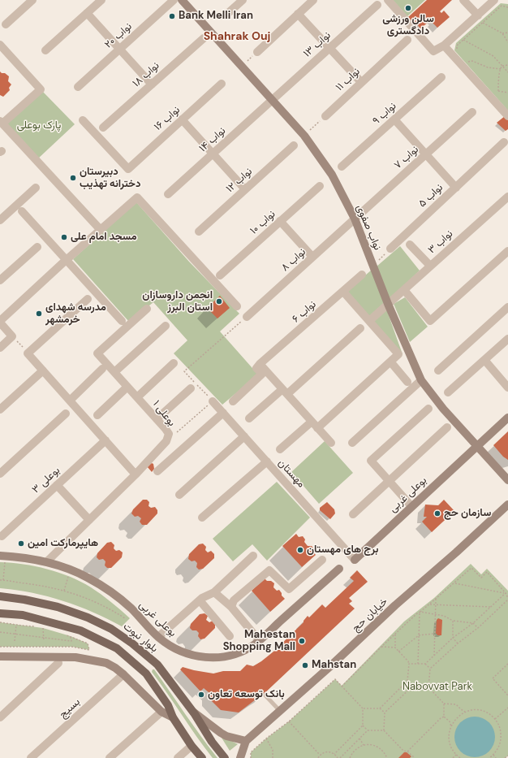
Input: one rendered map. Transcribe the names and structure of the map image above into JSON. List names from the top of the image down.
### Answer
{
  "streets": {
    "main road": ["بلوار نبوت"],
    "street": [
      "نواب ۲۰",
      "نواب ۱۳",
      "نواب ۱۸",
      "نواب ۱۱",
      "نواب ۹",
      "نواب ۱۶",
      "نواب ۱۴",
      "نواب ۷",
      "نواب ۱۲",
      "نواب ۵",
      "نواب ۱۰",
      "نواب صفوی",
      "نواب ۳",
      "نواب ۸",
      "نواب ۶",
      "بوعلی ۱",
      "مهستان",
      "بوعلی ۳",
      "بوعلی غربی",
      "خیابان حج",
      "بسیج"
    ]
  },
  "crossings": [
    ["نواب ۱۳", "نواب ۱۴"],
    ["نواب ۱۳", "نواب صفوی"],
    ["نواب ۱۴", "نواب صفوی"],
    ["نواب ۷", "نواب صفوی"],
    ["نواب ۷", "نواب ۸"],
    ["نواب صفوی", "نواب ۳"],
    ["نواب صفوی", "نواب ۸"],
    ["نواب صفوی", "بوعلی غربی"],
    ["بوعلی ۱", "بوعلی غربی"],
    ["مهستان", "بوعلی غربی"]
  ],
  "districts": ["Shahrak Ouj"],
  "parks": ["پارک بوعلی", "Nabovvat Park"],
  "places": [
    "سالن ورزشی دادگستری",
    "Bank Melli Iran",
    "دبیرستان دخترانه تهذیب",
    "مسجد امام علی",
    "انجمن داروسازان استان البرز",
    "مدرسه شهدای خرمشهر",
    "سازمان حج",
    "هایپرمارکت امین",
    "برج های مهستان",
    "Mahestan Shopping Mall",
    "Mahstan",
    "بانک توسعه تعاون"
  ]
}
